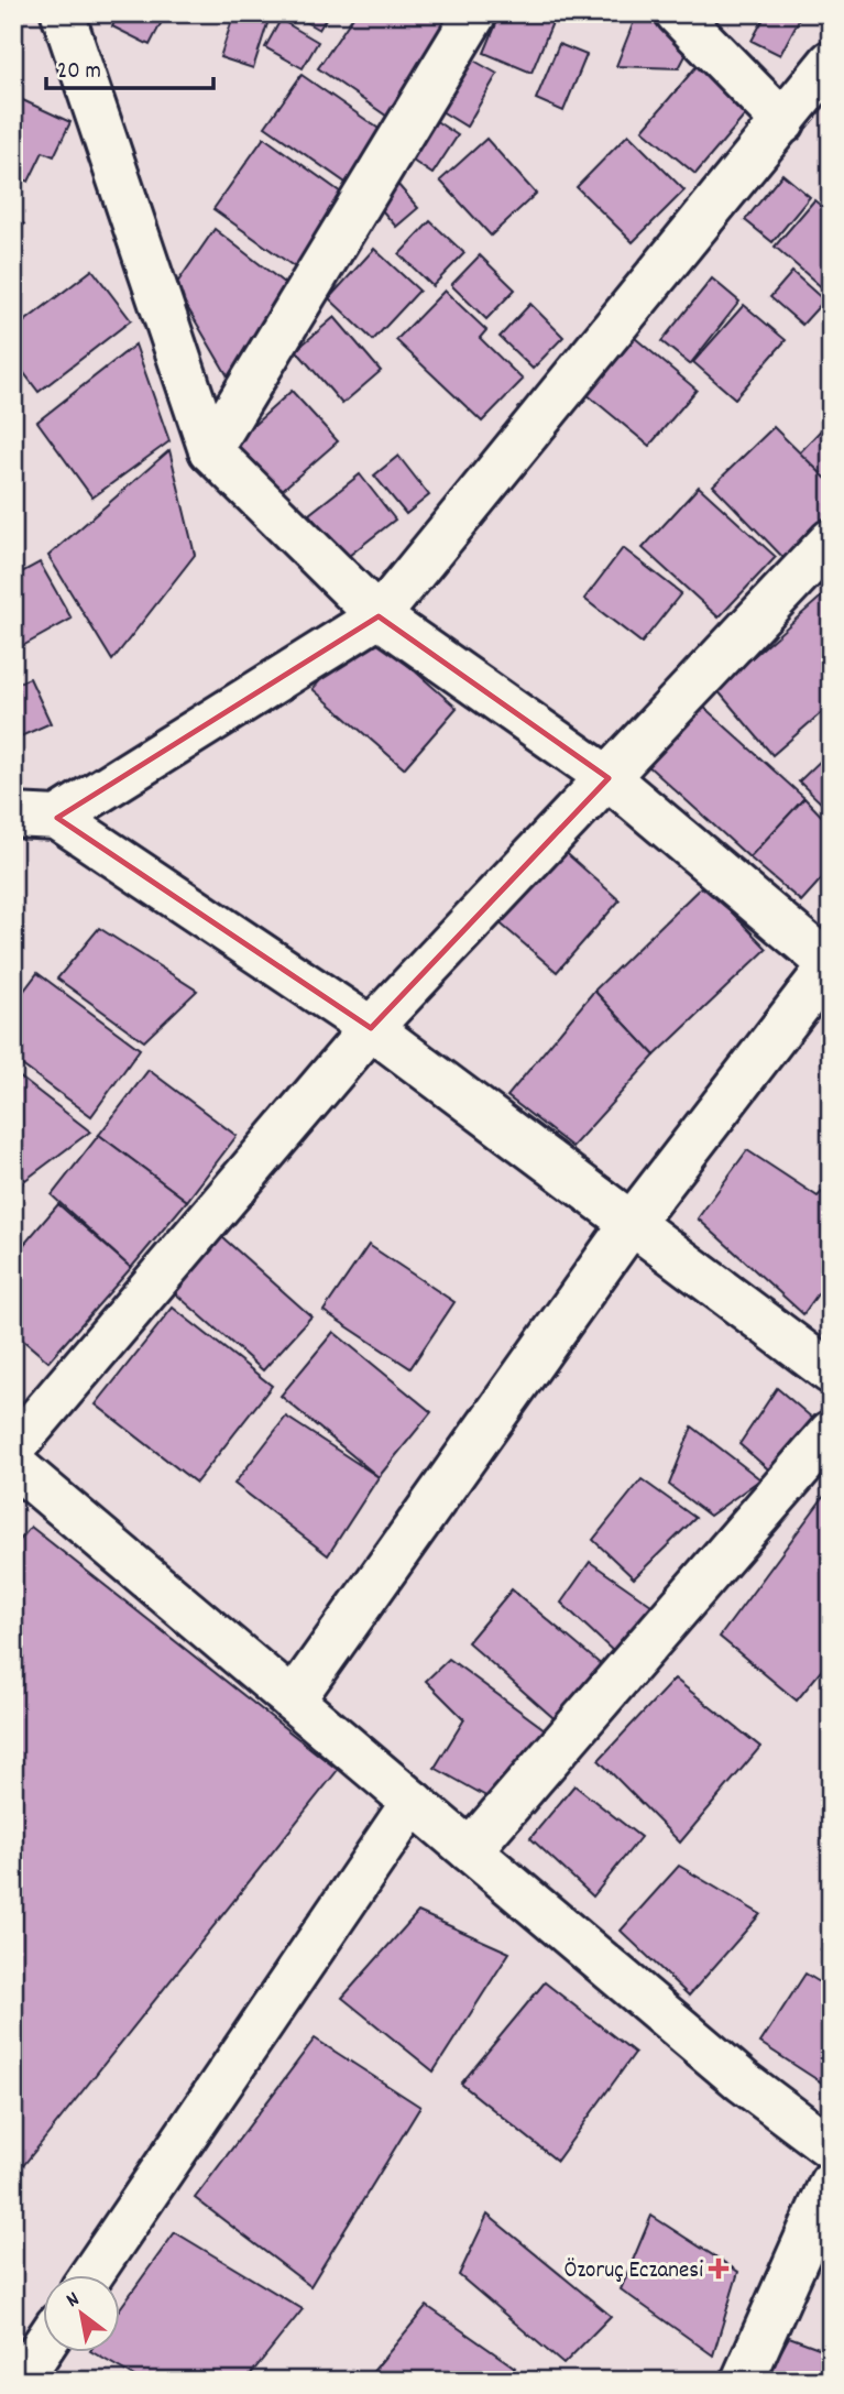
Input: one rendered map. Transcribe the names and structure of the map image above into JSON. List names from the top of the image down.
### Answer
{
  "places": {
    "health": ["Özoruç Eczanesi"]
  },
  "scale_bar": "20 m",
  "north": "top left"
}
